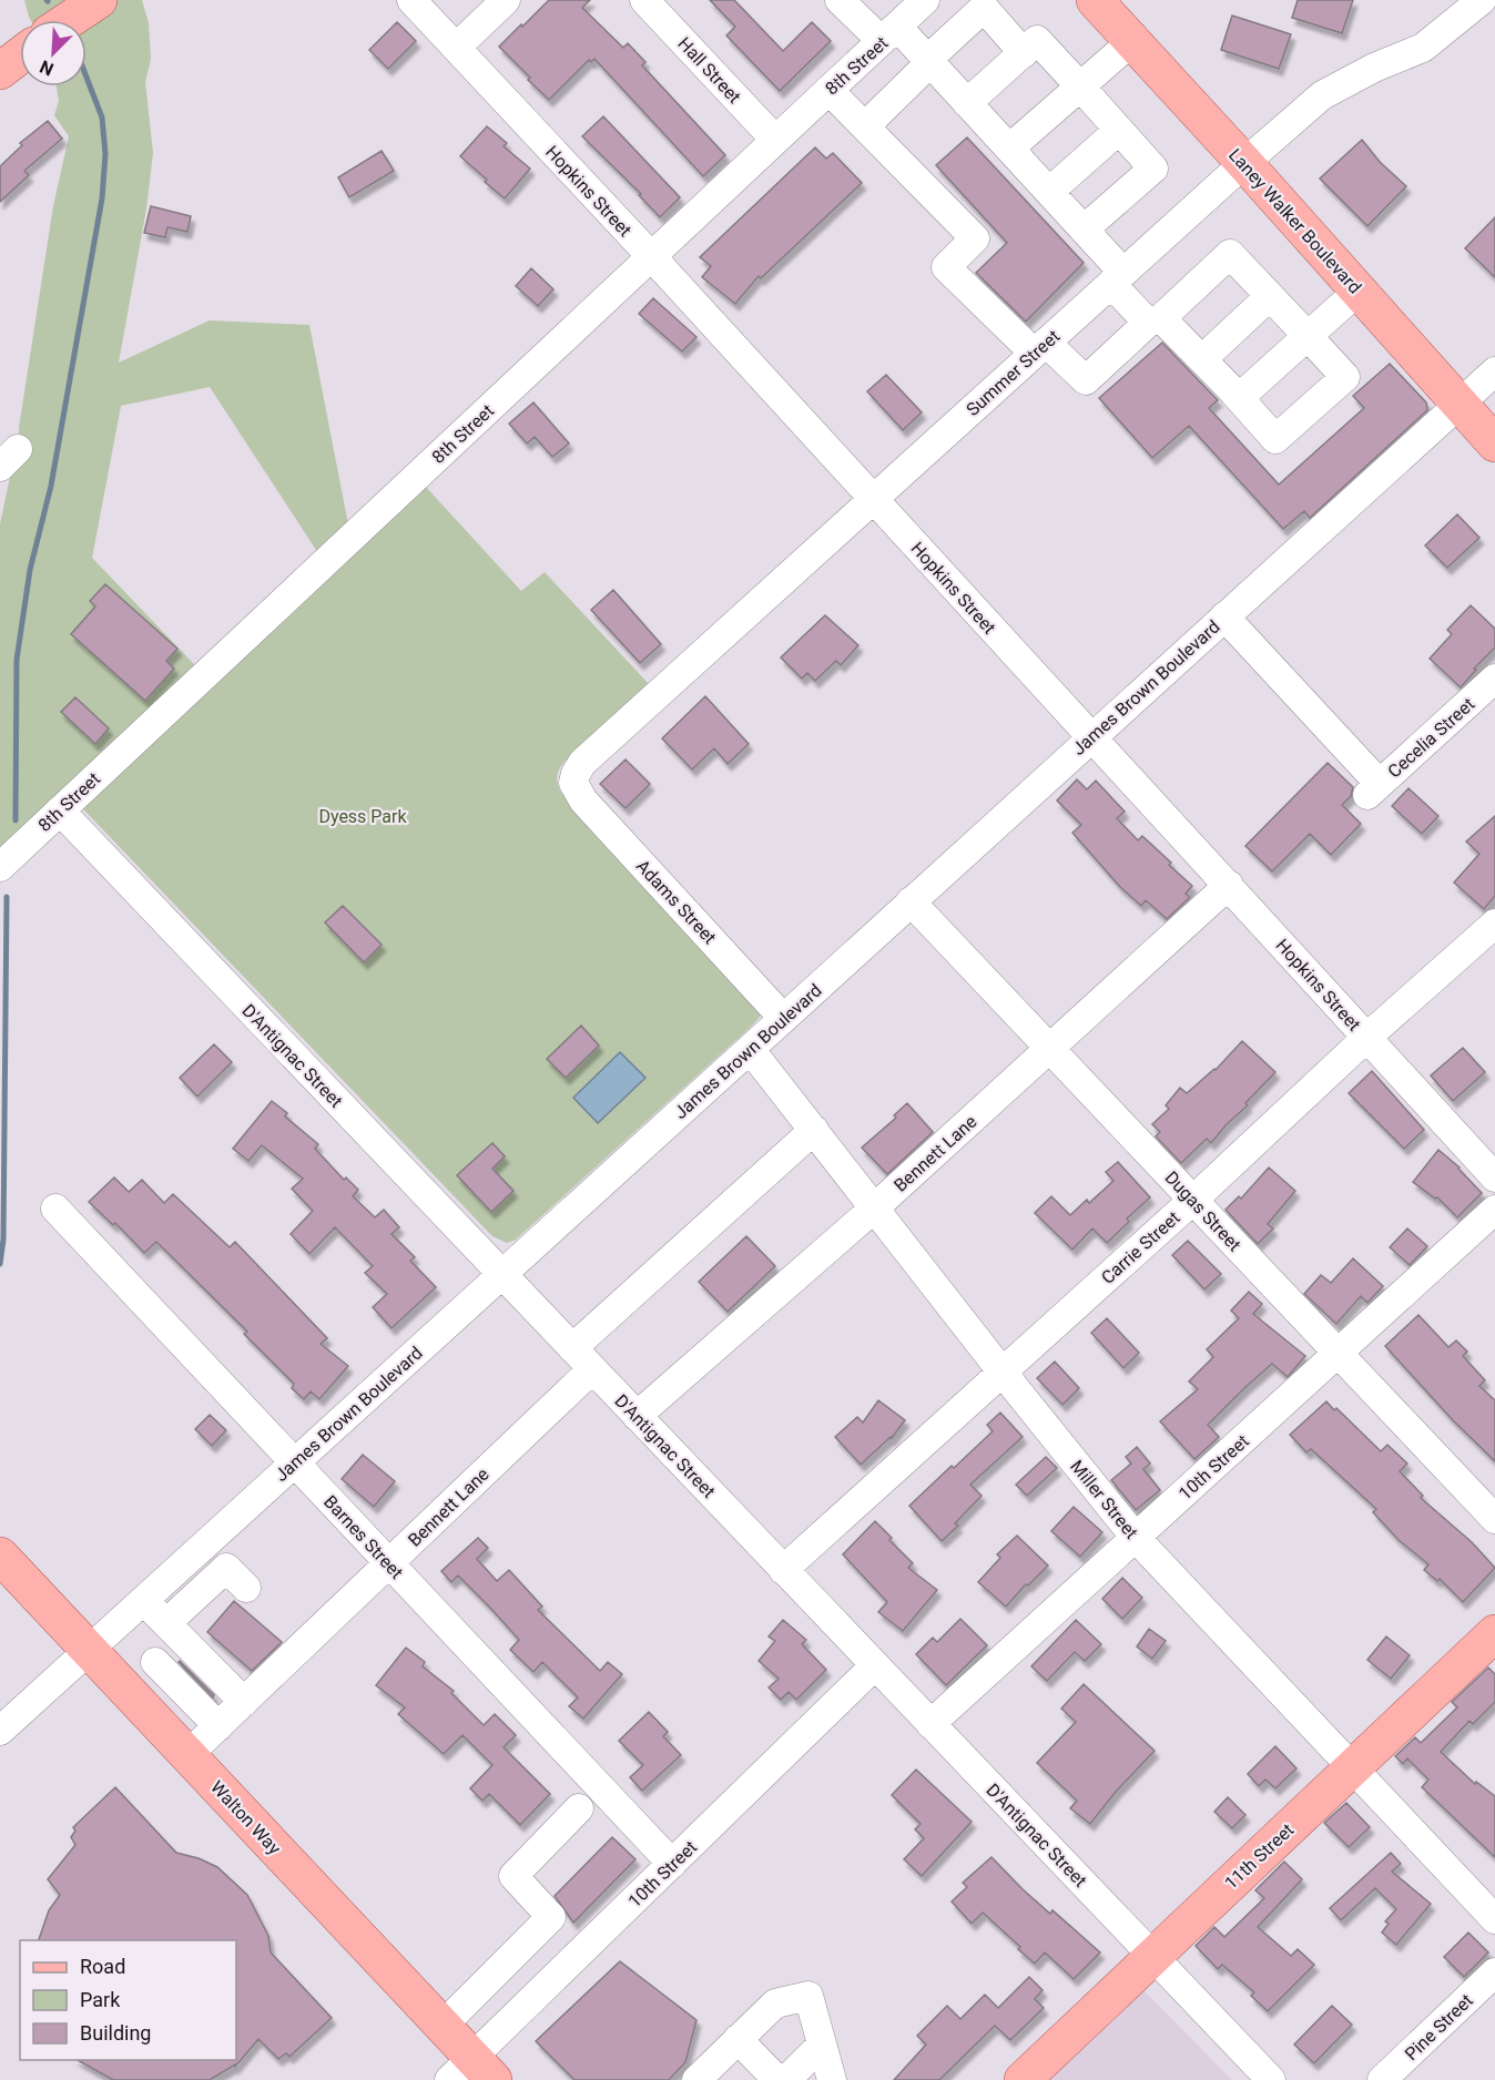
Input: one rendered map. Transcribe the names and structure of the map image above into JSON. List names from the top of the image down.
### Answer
{
  "streets": {
    "main road": ["Laney Walker Boulevard", "Walton Way", "11th Street"],
    "street": [
      "8th Street",
      "Hall Street",
      "Hopkins Street",
      "Summer Street",
      "James Brown Boulevard",
      "Cecelia Street",
      "Adams Street",
      "D'Antignac Street",
      "Bennett Lane",
      "Dugas Street",
      "Carrie Street",
      "10th Street",
      "Miller Street",
      "Barnes Street",
      "Pine Street"
    ]
  },
  "crossings": [
    ["8th Street", "Hall Street"],
    ["8th Street", "Hopkins Street"],
    ["8th Street", "D'Antignac Street"],
    ["Hopkins Street", "Summer Street"],
    ["Hopkins Street", "James Brown Boulevard"],
    ["Hopkins Street", "Bennett Lane"],
    ["Hopkins Street", "Carrie Street"],
    ["Laney Walker Boulevard", "Summer Street"],
    ["Laney Walker Boulevard", "James Brown Boulevard"],
    ["Summer Street", "Adams Street"],
    ["James Brown Boulevard", "Cecelia Street"],
    ["James Brown Boulevard", "Adams Street"],
    ["James Brown Boulevard", "D'Antignac Street"],
    ["James Brown Boulevard", "Dugas Street"],
    ["James Brown Boulevard", "Miller Street"],
    ["James Brown Boulevard", "Barnes Street"],
    ["James Brown Boulevard", "Walton Way"],
    ["D'Antignac Street", "Bennett Lane"],
    ["D'Antignac Street", "Carrie Street"],
    ["D'Antignac Street", "10th Street"],
    ["D'Antignac Street", "11th Street"],
    ["Bennett Lane", "Dugas Street"],
    ["Bennett Lane", "Miller Street"],
    ["Bennett Lane", "Barnes Street"],
    ["Bennett Lane", "Walton Way"],
    ["Dugas Street", "Carrie Street"],
    ["Dugas Street", "10th Street"],
    ["Carrie Street", "Miller Street"],
    ["10th Street", "Miller Street"],
    ["10th Street", "Barnes Street"],
    ["10th Street", "Walton Way"],
    ["Miller Street", "11th Street"]
  ],
  "parks": ["Dyess Park"],
  "legend": ["Road", "Park", "Building"],
  "north": "bottom left"
}
